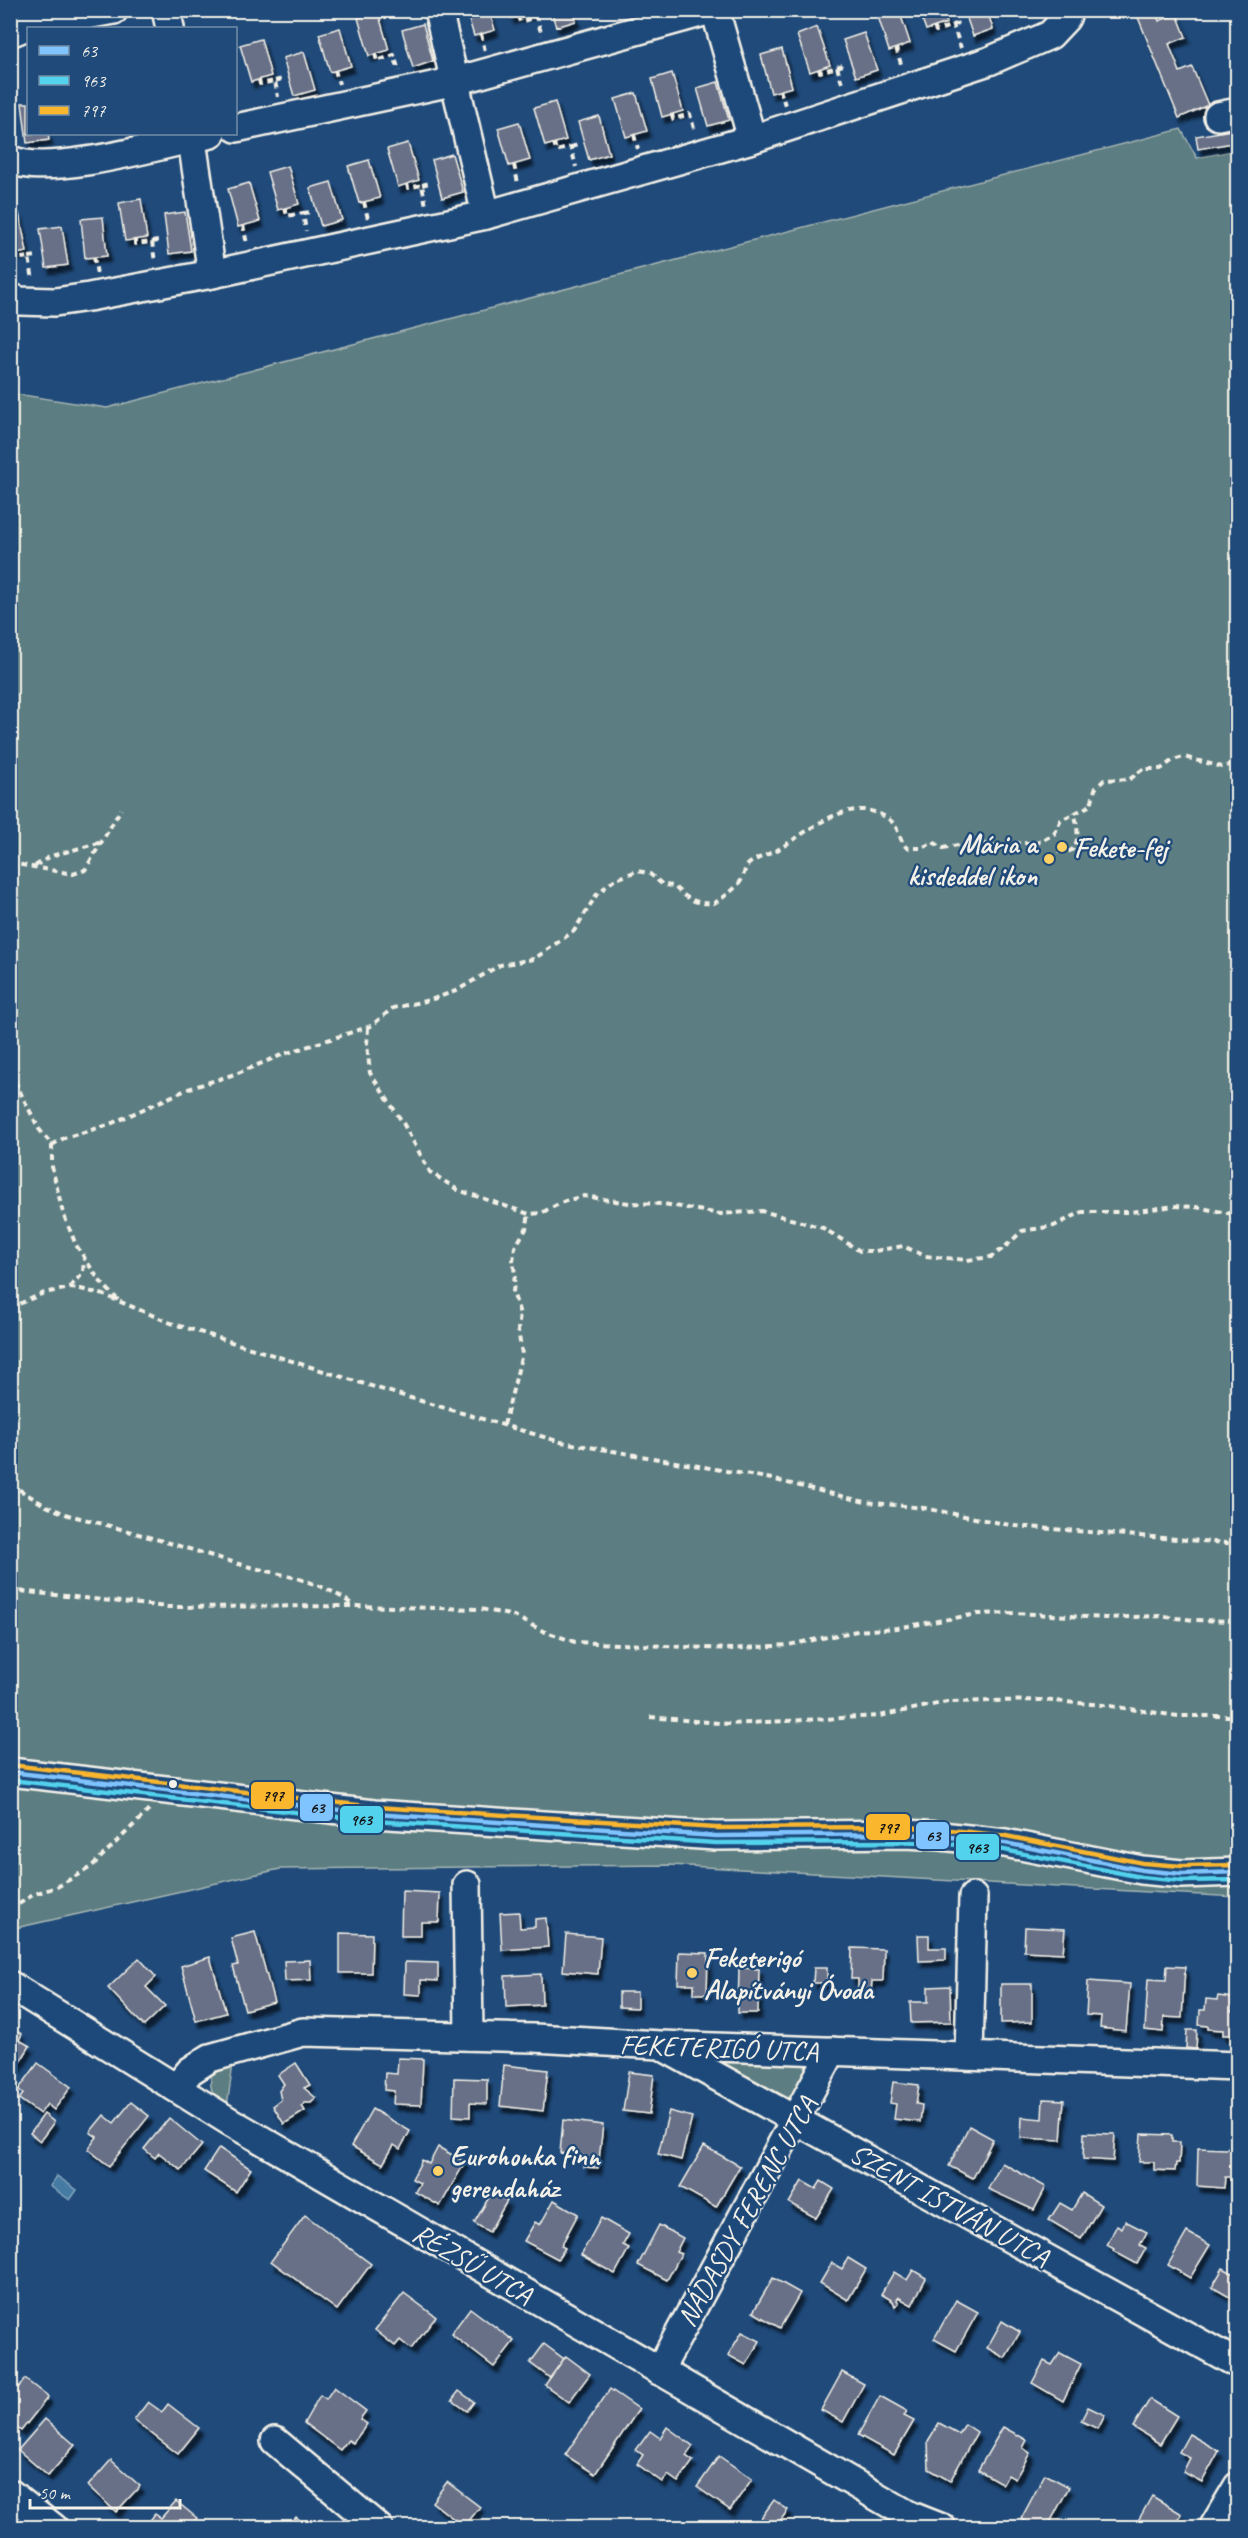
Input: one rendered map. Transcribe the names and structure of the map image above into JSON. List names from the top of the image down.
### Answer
{
  "streets": {
    "street": [
      "FEKETERIGÓ UTCA",
      "SZENT ISTVÁN UTCA",
      "NÁDASDY FERENC UTCA",
      "RÉZSŰ UTCA"
    ]
  },
  "crossings": [
    ["FEKETERIGÓ UTCA", "SZENT ISTVÁN UTCA"],
    ["FEKETERIGÓ UTCA", "NÁDASDY FERENC UTCA"],
    ["FEKETERIGÓ UTCA", "RÉZSŰ UTCA"],
    ["SZENT ISTVÁN UTCA", "NÁDASDY FERENC UTCA"],
    ["NÁDASDY FERENC UTCA", "RÉZSŰ UTCA"]
  ],
  "places": [
    "Fekete-fej",
    "Mária a kisdeddel ikon",
    "Feketerigó Alapítványi Óvoda",
    "Eurohonka finn gerendaház"
  ],
  "lines": ["transit line 797", "transit line 63", "transit line 963"],
  "legend": ["63", "963", "797"],
  "scale_bar": "50 m"
}
